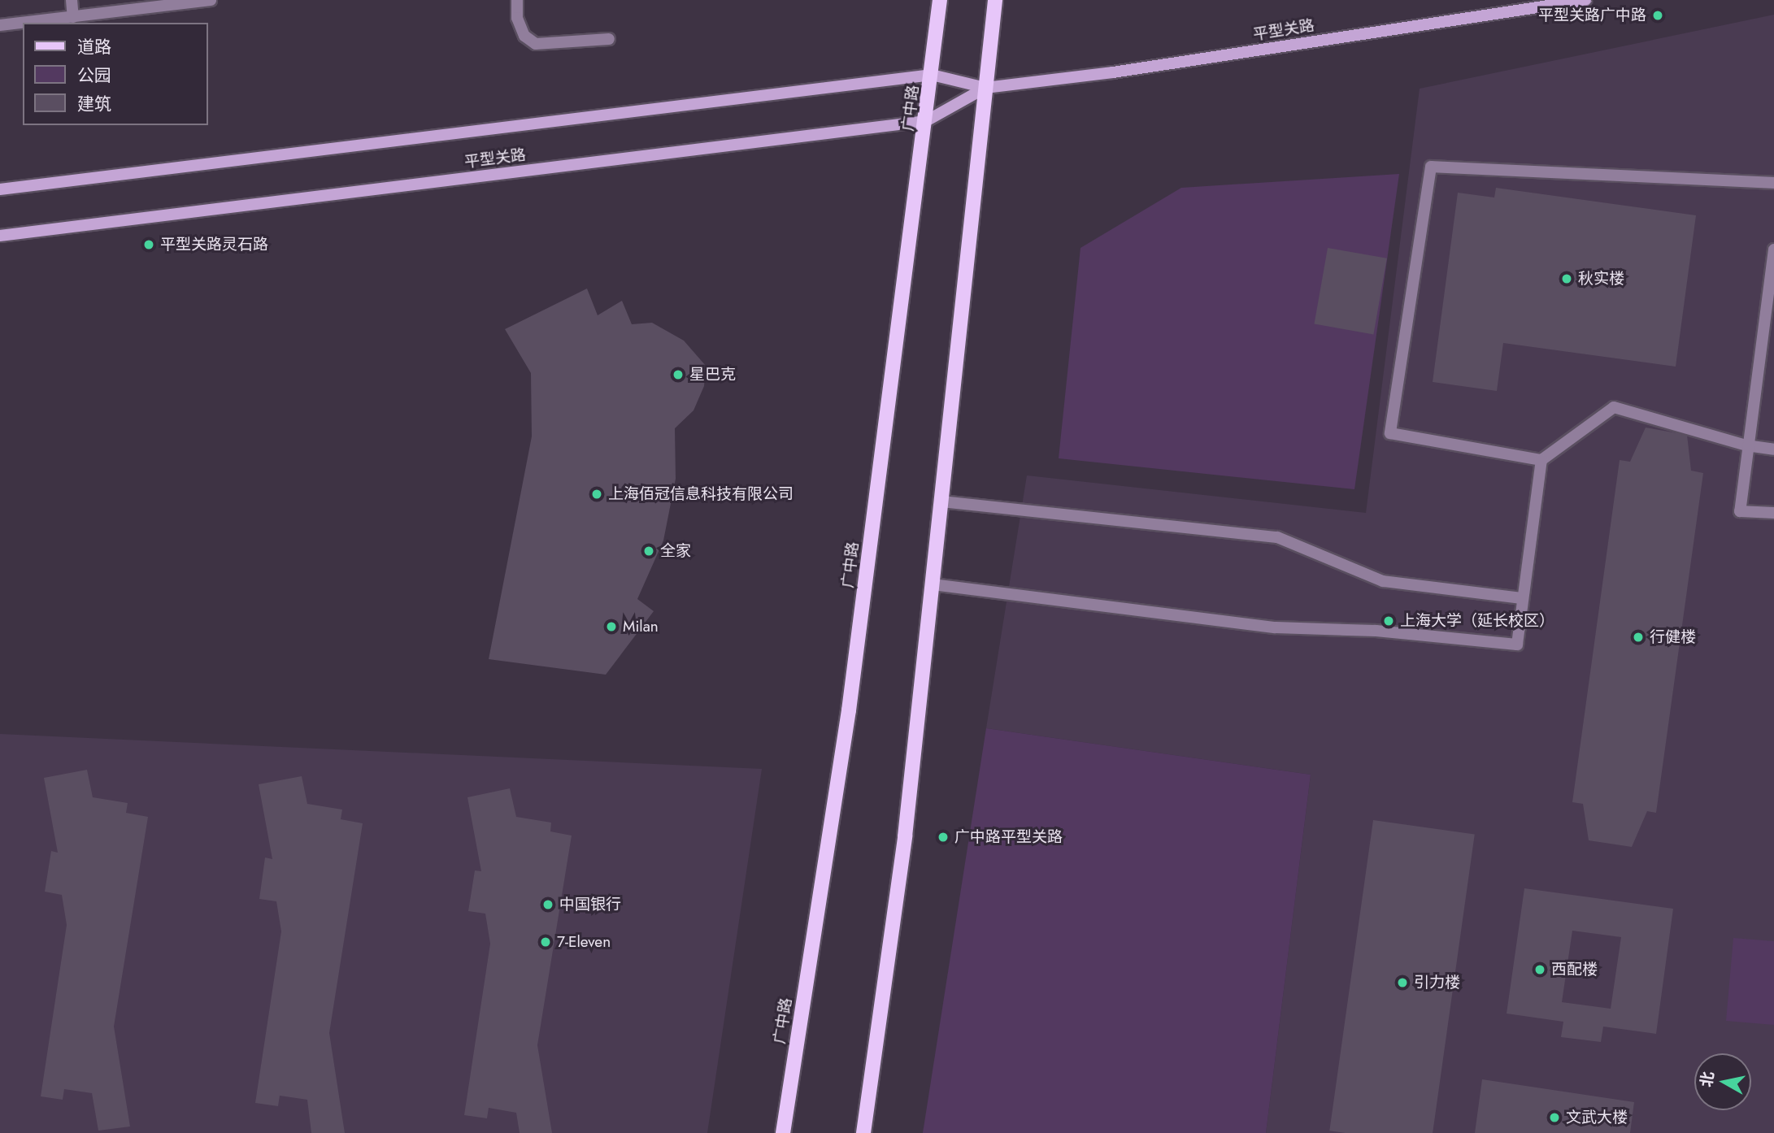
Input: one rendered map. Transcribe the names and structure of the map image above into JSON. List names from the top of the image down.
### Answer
{
  "streets": {
    "main road": ["广中路"],
    "street": ["平型关路"]
  },
  "crossings": [
    ["平型关路", "广中路"]
  ],
  "places": [
    "平型关路广中路",
    "平型关路灵石路",
    "秋实楼",
    "星巴克",
    "上海佰冠信息科技有限公司",
    "全家",
    "上海大学（延长校区）",
    "Milan",
    "行健楼",
    "广中路平型关路",
    "中国银行",
    "7-Eleven",
    "西配楼",
    "引力楼",
    "文武大楼"
  ],
  "legend": ["道路", "公园", "建筑"],
  "north": "left"
}
